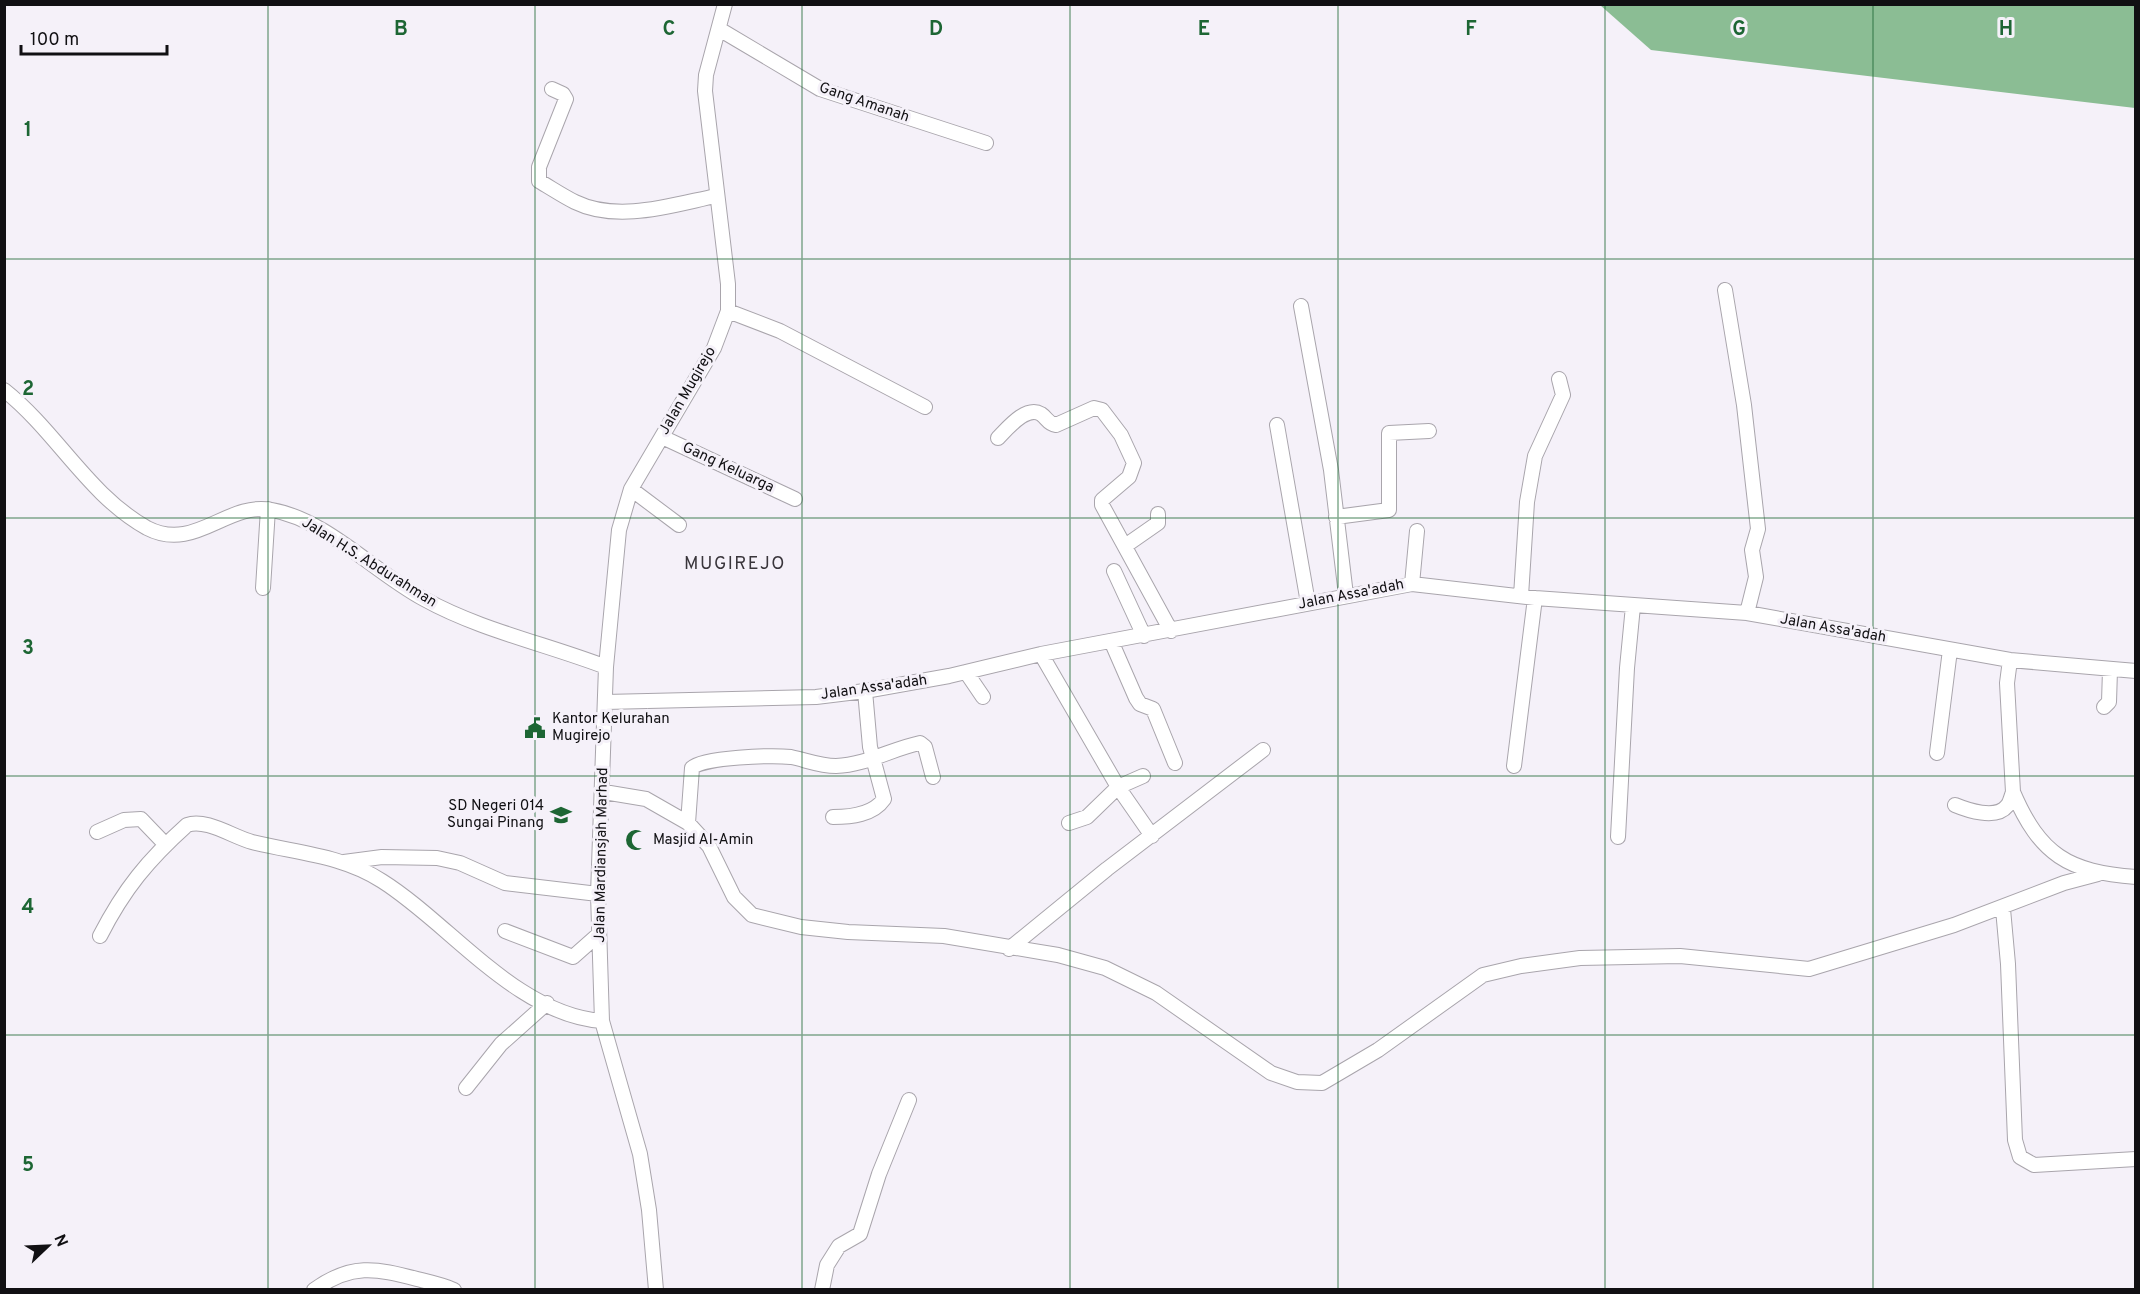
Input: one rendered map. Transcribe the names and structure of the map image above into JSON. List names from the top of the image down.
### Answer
{
  "streets": {
    "street": [
      "Gang Amanah",
      "Jalan Mugirejo",
      "Gang Keluarga",
      "Jalan H.S. Abdurahman",
      "Jalan Assa'adah",
      "Jalan Mardiansjah Marhad"
    ]
  },
  "crossings": [
    ["Gang Amanah", "Jalan Mugirejo"],
    ["Jalan Mugirejo", "Gang Keluarga"],
    ["Jalan Mugirejo", "Jalan H.S. Abdurahman"],
    ["Jalan Mugirejo", "Jalan Assa'adah"],
    ["Jalan Mugirejo", "Jalan Mardiansjah Marhad"],
    ["Jalan Assa'adah", "Jalan Mardiansjah Marhad"]
  ],
  "districts": ["MUGIREJO"],
  "places": {
    "public building": ["Kantor Kelurahan Mugirejo"],
    "school or university": ["SD Negeri 014 Sungai Pinang"],
    "mosque": ["Masjid Al-Amin"]
  },
  "scale_bar": "100 m",
  "north": "top right",
  "grid": {
    "columns": [
      "B",
      "C",
      "D",
      "E",
      "F",
      "G",
      "H"
    ],
    "rows": [
      "1",
      "2",
      "3",
      "4",
      "5"
    ]
  }
}
